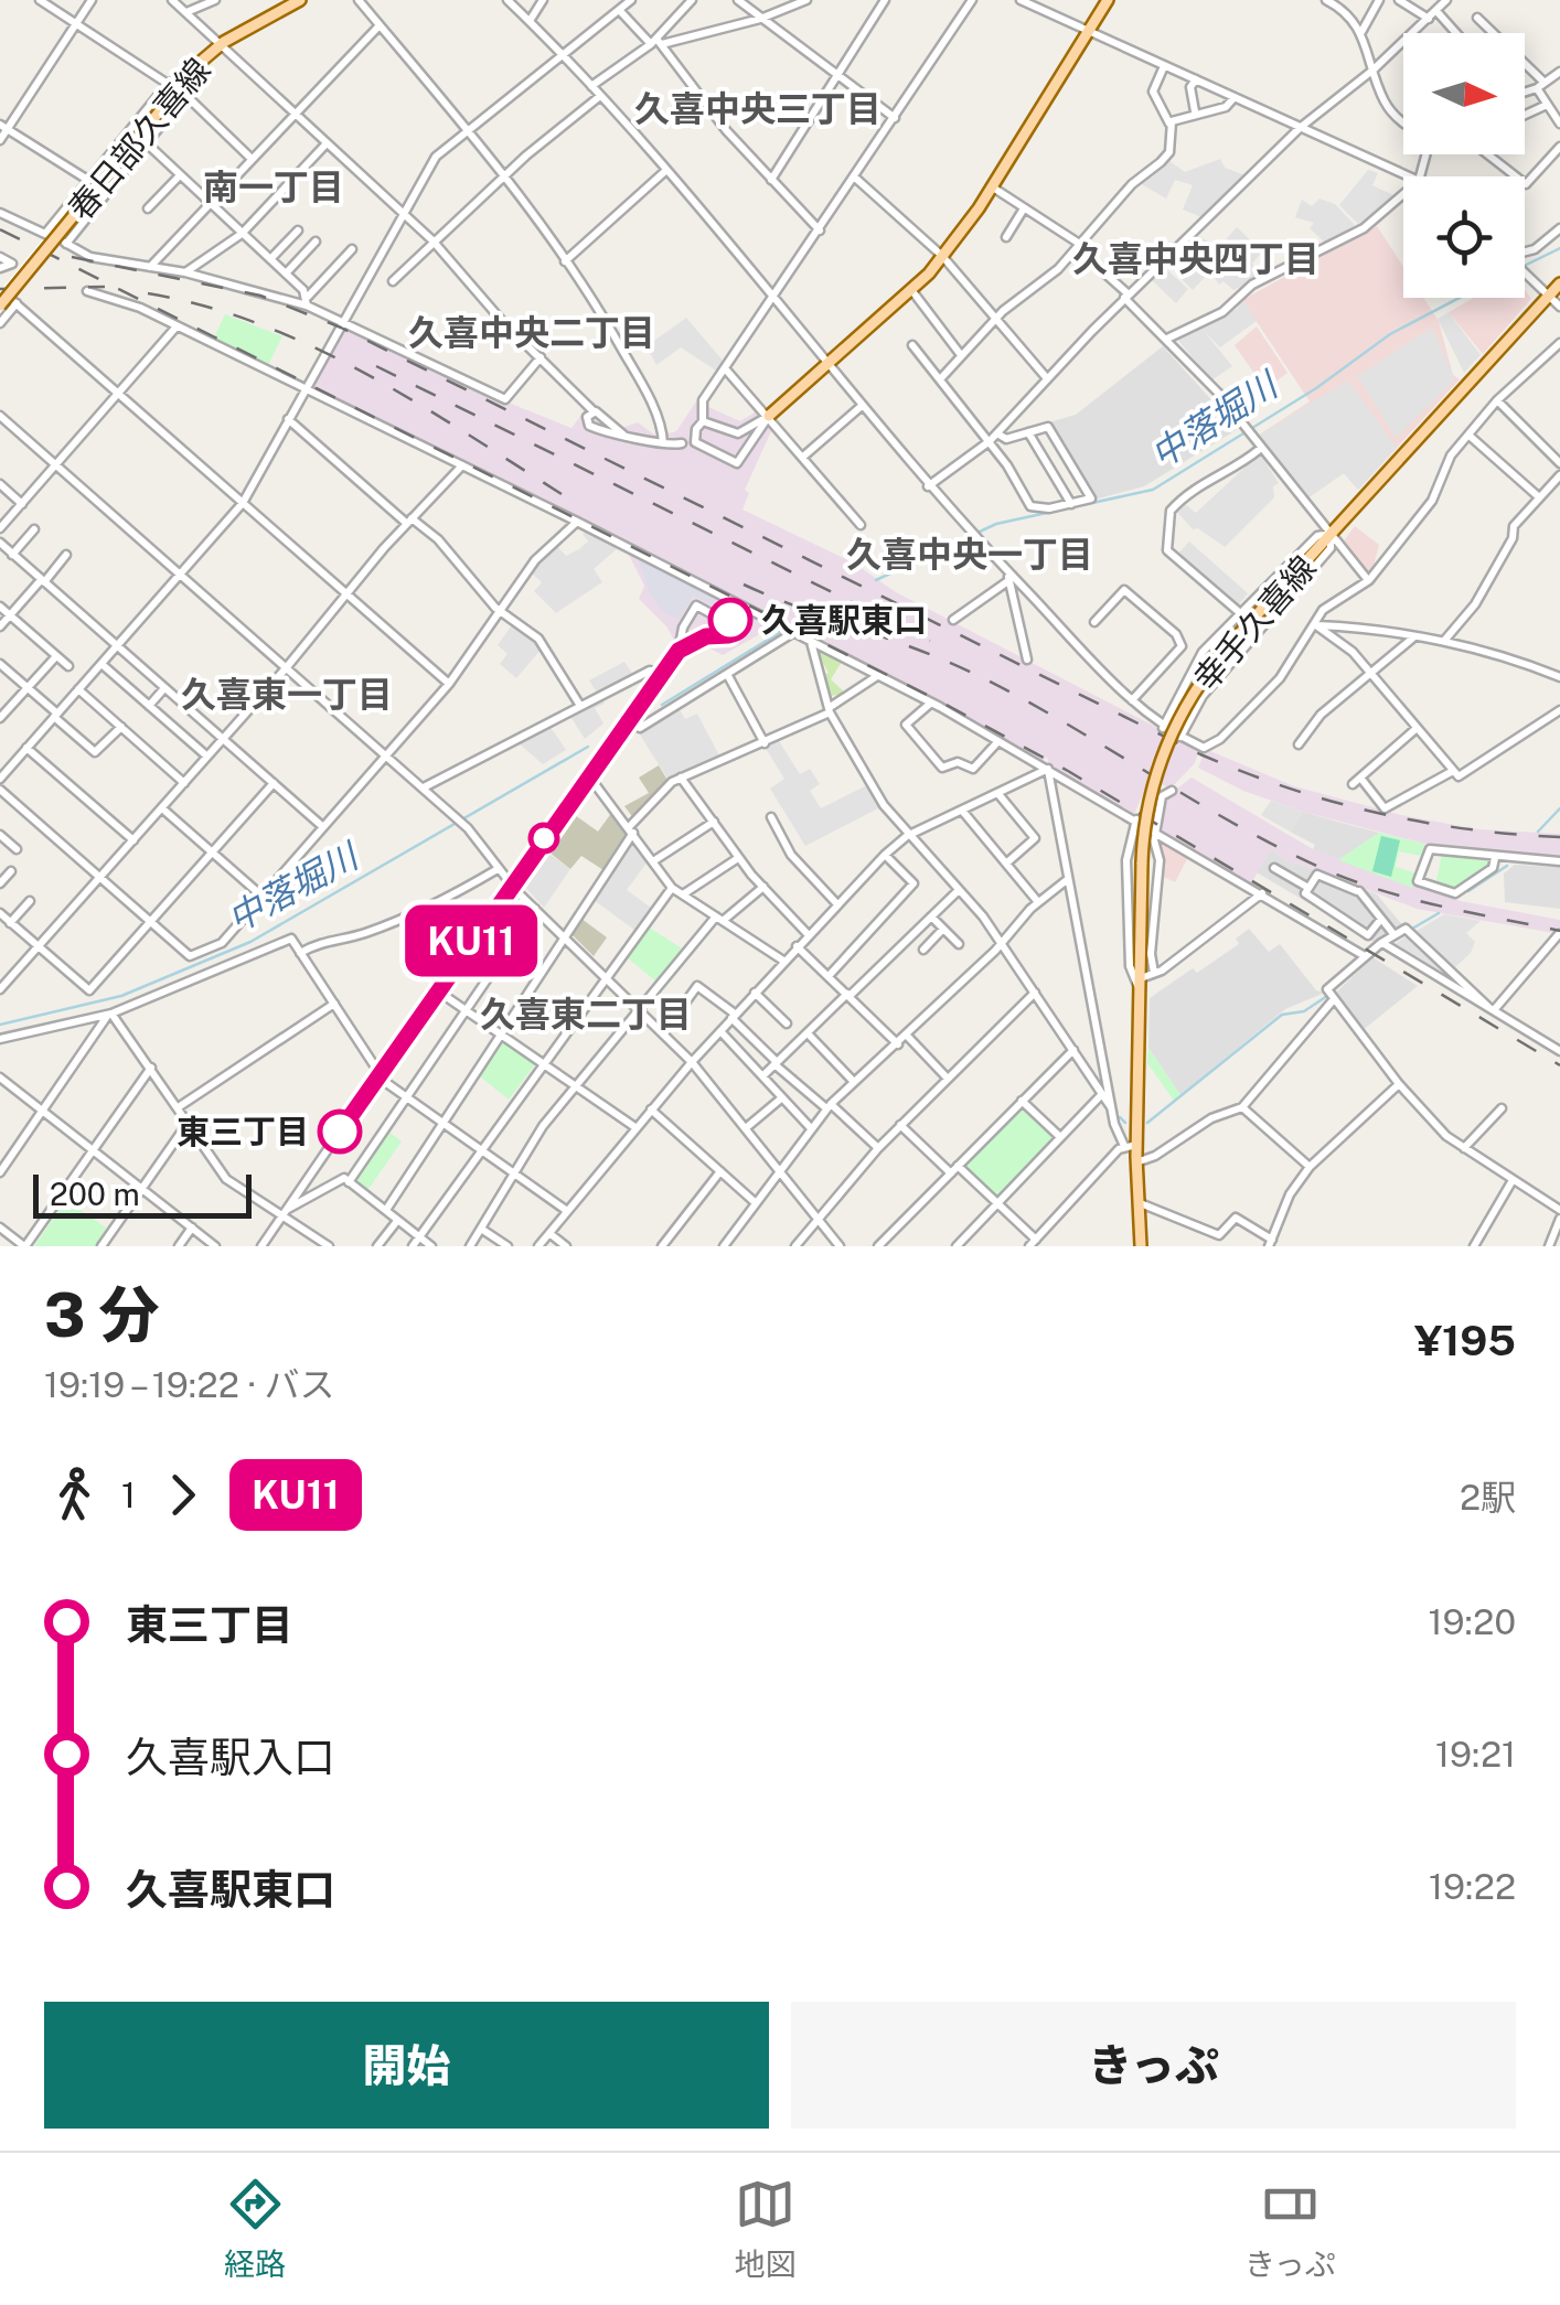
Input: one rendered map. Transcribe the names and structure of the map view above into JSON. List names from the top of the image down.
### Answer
{
  "streets": {
    "main road": ["春日部久喜線", "幸手久喜線"]
  },
  "districts": [
    "久喜中央三丁目",
    "南一丁目",
    "久喜中央四丁目",
    "久喜中央二丁目",
    "久喜中央一丁目",
    "久喜東一丁目",
    "久喜東二丁目"
  ],
  "water": ["中落堀川"],
  "places": ["久喜駅東口", "東三丁目"],
  "lines": ["bus line KU11"],
  "scale_bar": "200 m",
  "north": "right",
  "page": {
    "on_map": "KU11",
    "scale": "200 m",
    "heading": ["3 分", "19:19 – 19:22 · バス", "¥195"],
    "legs": ["1", "KU11", "2駅"],
    "list": [
      {
        "name": "東三丁目",
        "value": "19:20"
      },
      {
        "name": "久喜駅入口",
        "value": "19:21"
      },
      {
        "name": "久喜駅東口",
        "value": "19:22"
      }
    ],
    "buttons": ["開始", "きっぷ"],
    "tabs": ["経路", "地図", "きっぷ"]
  }
}
